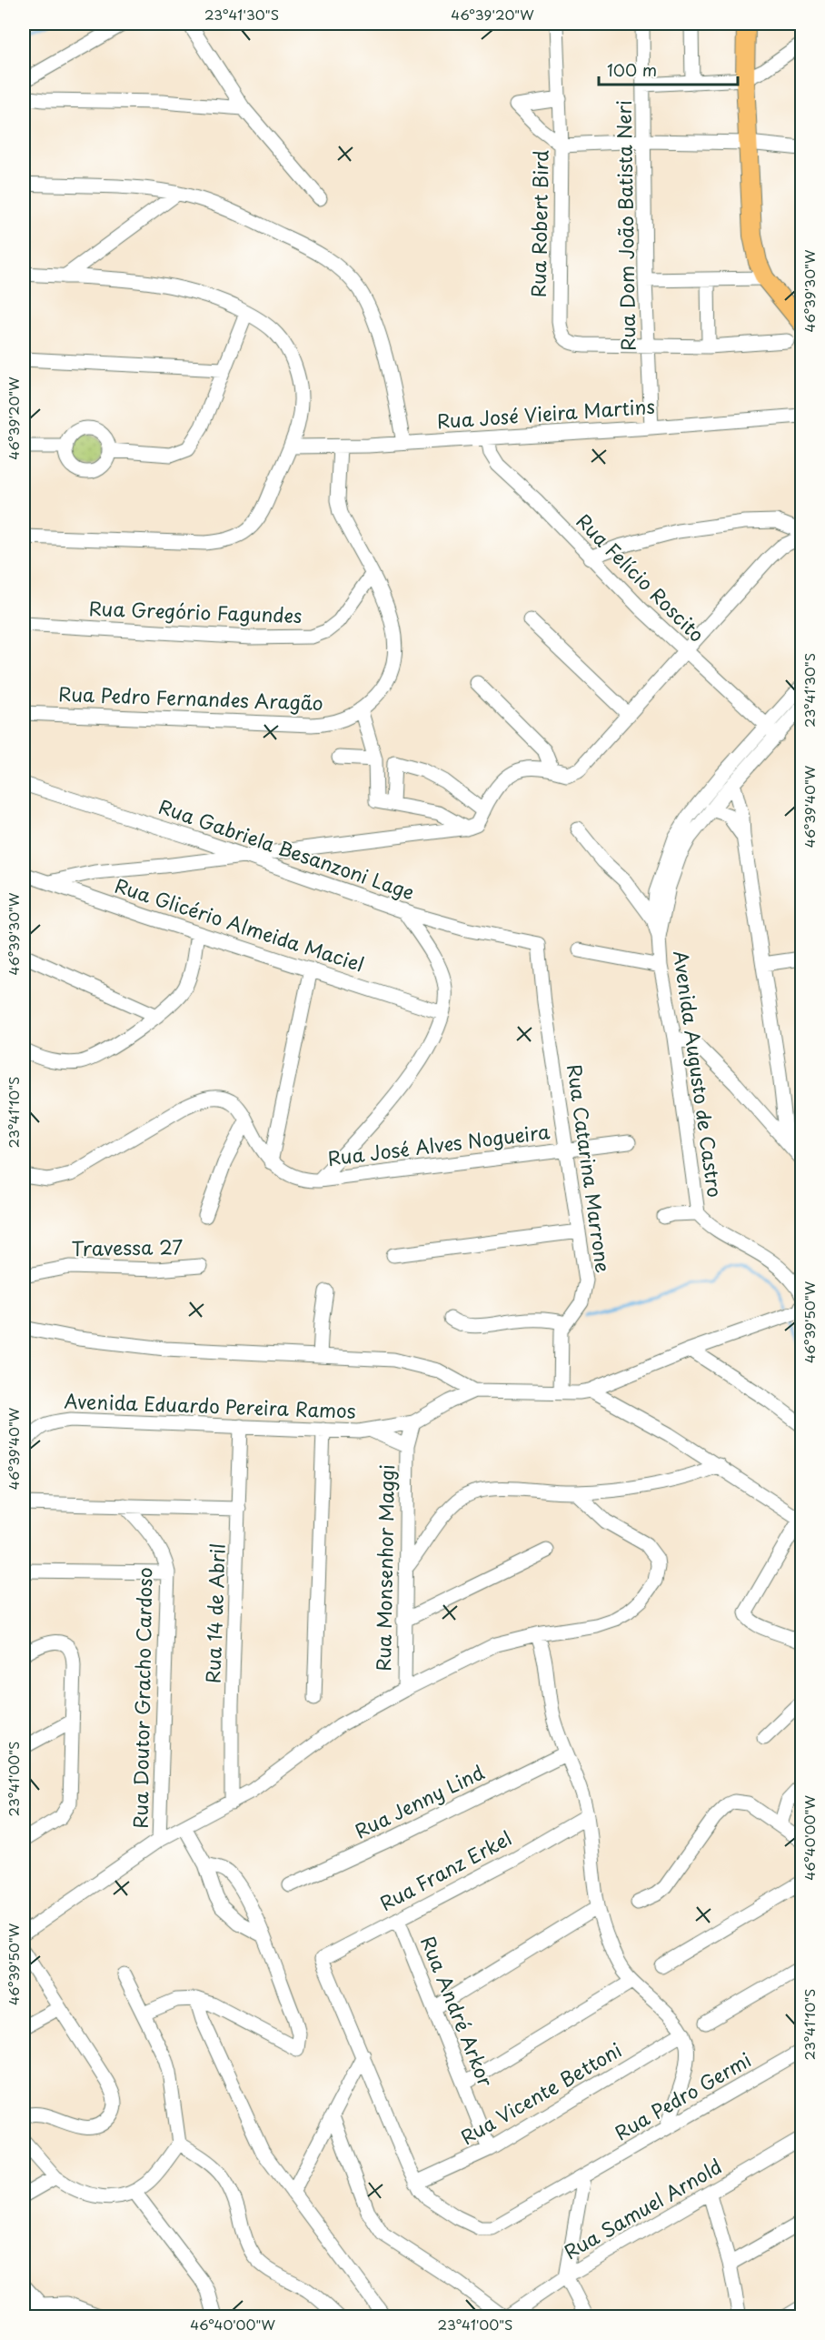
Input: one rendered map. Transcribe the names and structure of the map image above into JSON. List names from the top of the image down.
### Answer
{
  "streets": {
    "street": [
      "Rua Robert Bird",
      "Rua Dom João Batista Neri",
      "Rua José Vieira Martins",
      "Rua Felício Roscito",
      "Rua Gregório Fagundes",
      "Rua Pedro Fernandes Aragão",
      "Rua Gabriela Besanzoni Lage",
      "Rua Glicério Almeida Maciel",
      "Avenida Augusto de Castro",
      "Rua José Alves Nogueira",
      "Rua Catarina Marrone",
      "Travessa 27",
      "Avenida Eduardo Pereira Ramos",
      "Rua Monsenhor Maggi",
      "Rua 14 de Abril",
      "Rua Doutor Gracho Cardoso",
      "Rua Jenny Lind",
      "Rua Franz Erkel",
      "Rua André Arkor",
      "Rua Vicente Bettoni",
      "Rua Pedro Germi",
      "Rua Samuel Arnold"
    ]
  },
  "crossings": [
    ["Rua Robert Bird", "Rua Dom João Batista Neri"],
    ["Rua Dom João Batista Neri", "Rua José Vieira Martins"],
    ["Rua José Vieira Martins", "Rua Felício Roscito"],
    ["Rua José Vieira Martins", "Rua Pedro Fernandes Aragão"],
    ["Rua Felício Roscito", "Avenida Augusto de Castro"],
    ["Rua Gregório Fagundes", "Rua Pedro Fernandes Aragão"],
    ["Rua Gabriela Besanzoni Lage", "Rua Catarina Marrone"],
    ["Rua José Alves Nogueira", "Rua Catarina Marrone"],
    ["Rua Catarina Marrone", "Avenida Eduardo Pereira Ramos"],
    ["Avenida Eduardo Pereira Ramos", "Rua Monsenhor Maggi"],
    ["Avenida Eduardo Pereira Ramos", "Rua 14 de Abril"],
    ["Rua Franz Erkel", "Rua André Arkor"],
    ["Rua André Arkor", "Rua Vicente Bettoni"],
    ["Rua Vicente Bettoni", "Rua Pedro Germi"]
  ],
  "scale_bar": "100 m",
  "coordinates": [
    "23°41'30\"S",
    "46°39'20\"W",
    "46°39'30\"W",
    "46°39'40\"W",
    "23°41'10\"S",
    "46°39'50\"W",
    "23°41'00\"S",
    "46°40'00\"W"
  ]
}
